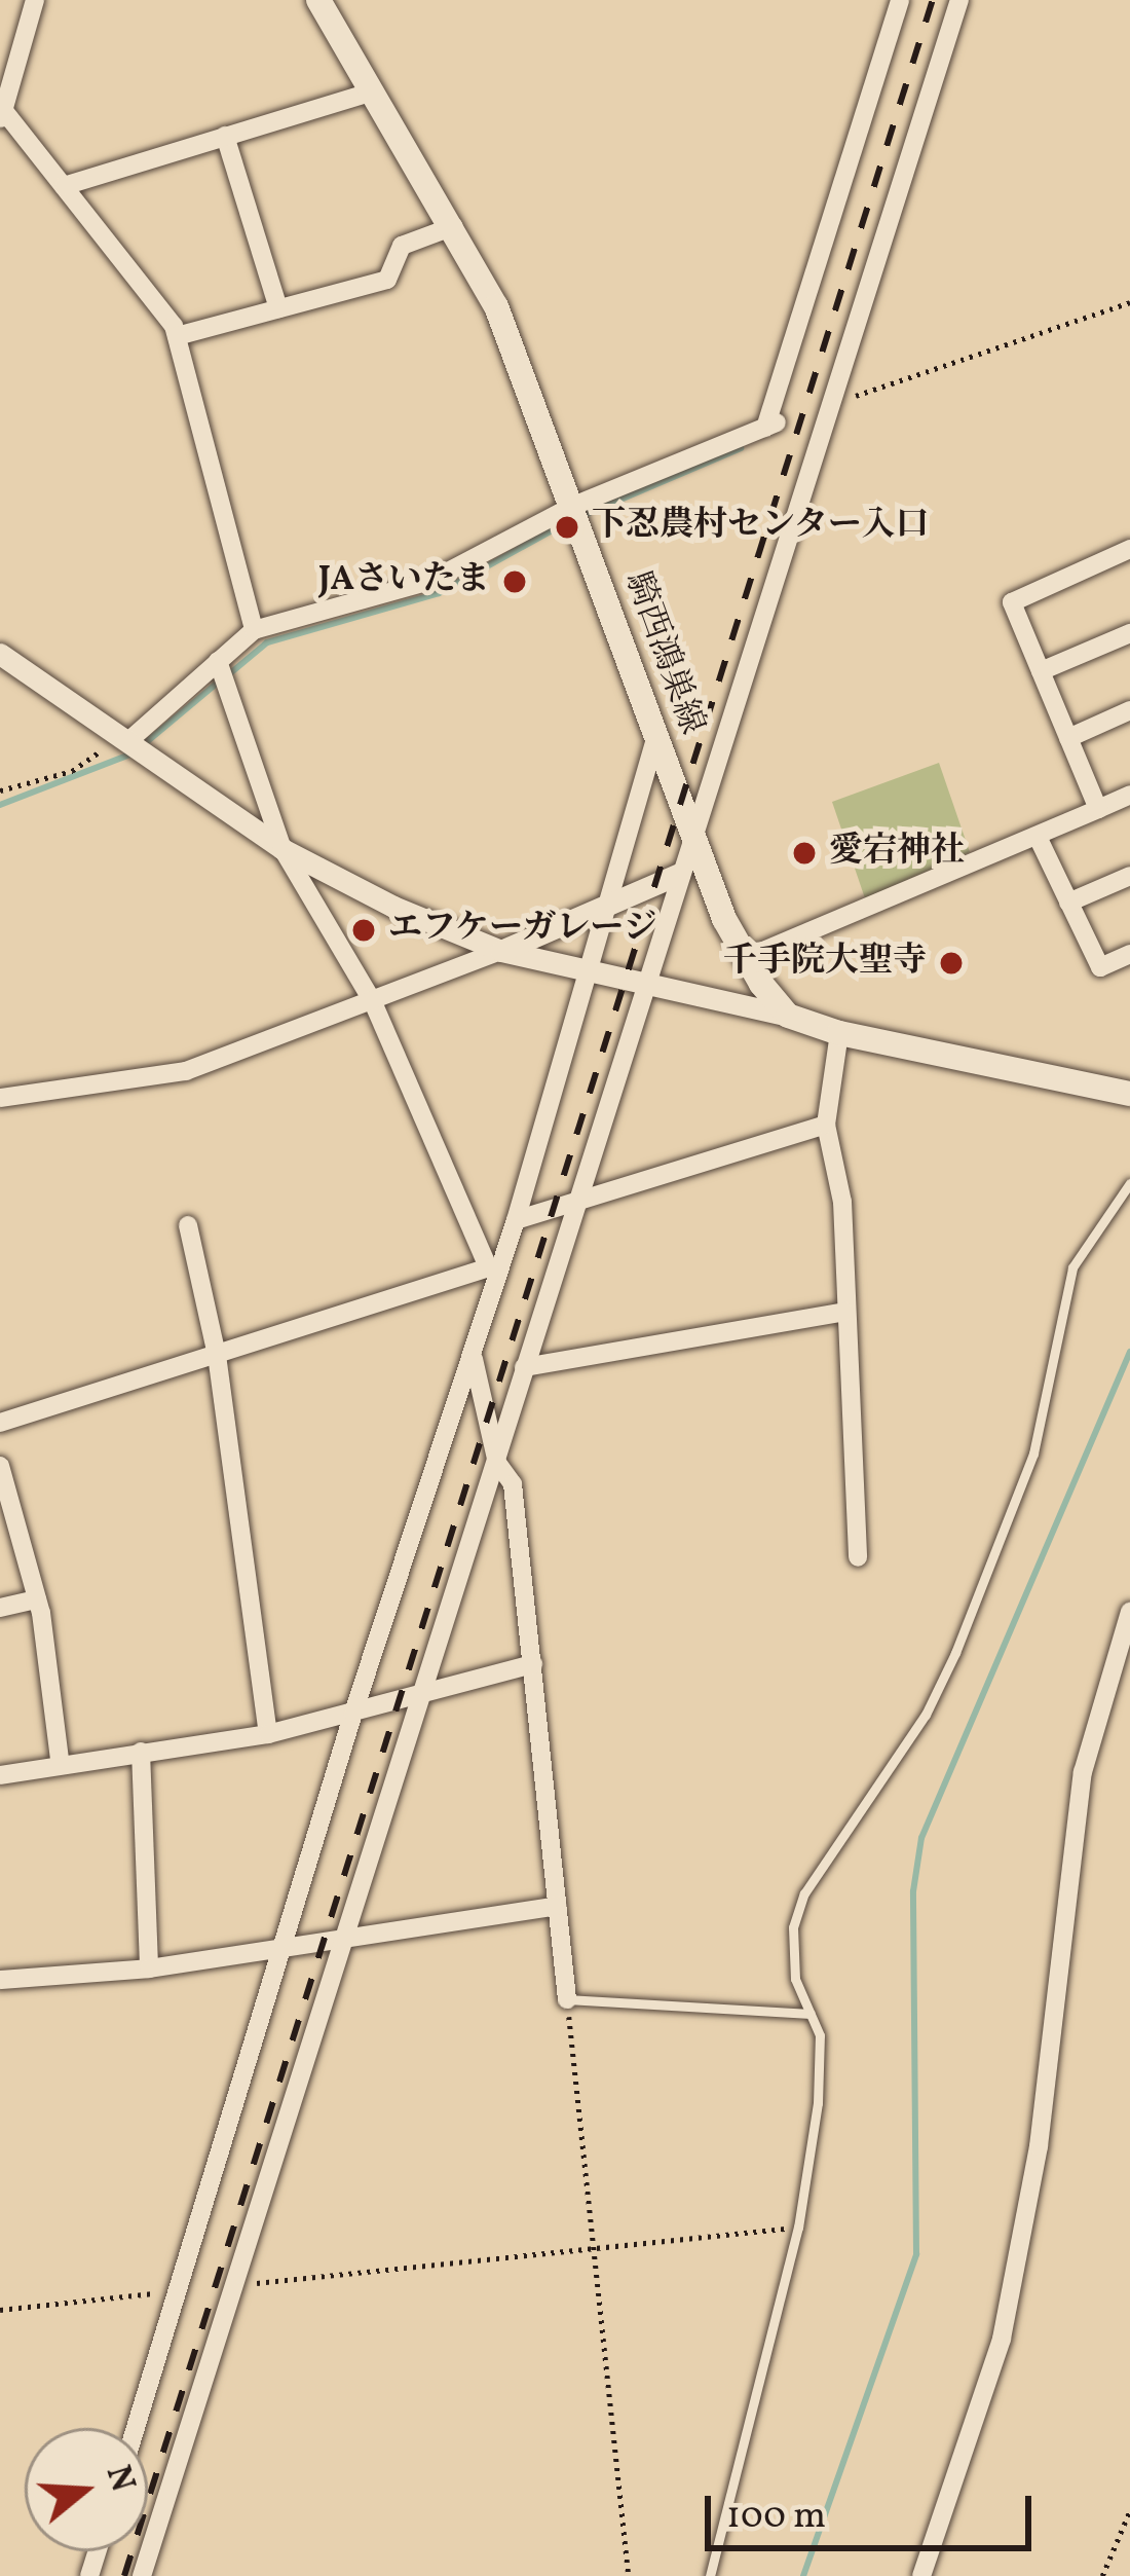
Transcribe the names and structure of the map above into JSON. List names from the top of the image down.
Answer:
{
  "streets": {
    "main road": ["騎西鴻巣線"]
  },
  "places": [
    "下忍農村センター入口",
    "JAさいたま",
    "愛宕神社",
    "エフケーガレージ",
    "千手院大聖寺"
  ],
  "scale_bar": "100 m",
  "north": "right"
}
